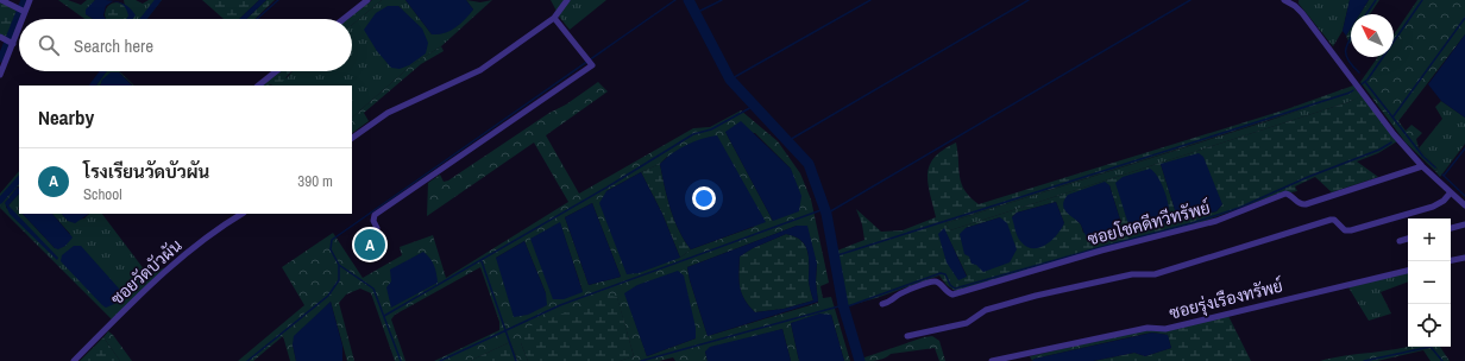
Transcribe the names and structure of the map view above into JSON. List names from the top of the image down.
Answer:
{
  "streets": {
    "street": ["ซอยโชคดีทวีทรัพย์", "ซอยวัดบัวผัน", "ซอยรุ่งเรืองทรัพย์"]
  },
  "north": "top left",
  "page": {
    "search": "Search here",
    "heading": "Nearby",
    "list": [
      {
        "mark": "A",
        "name": "โรงเรียนวัดบัวผัน",
        "note": "School",
        "value": "390 m"
      }
    ],
    "map_buttons": ["+", "−"],
    "pins": "A"
  }
}
